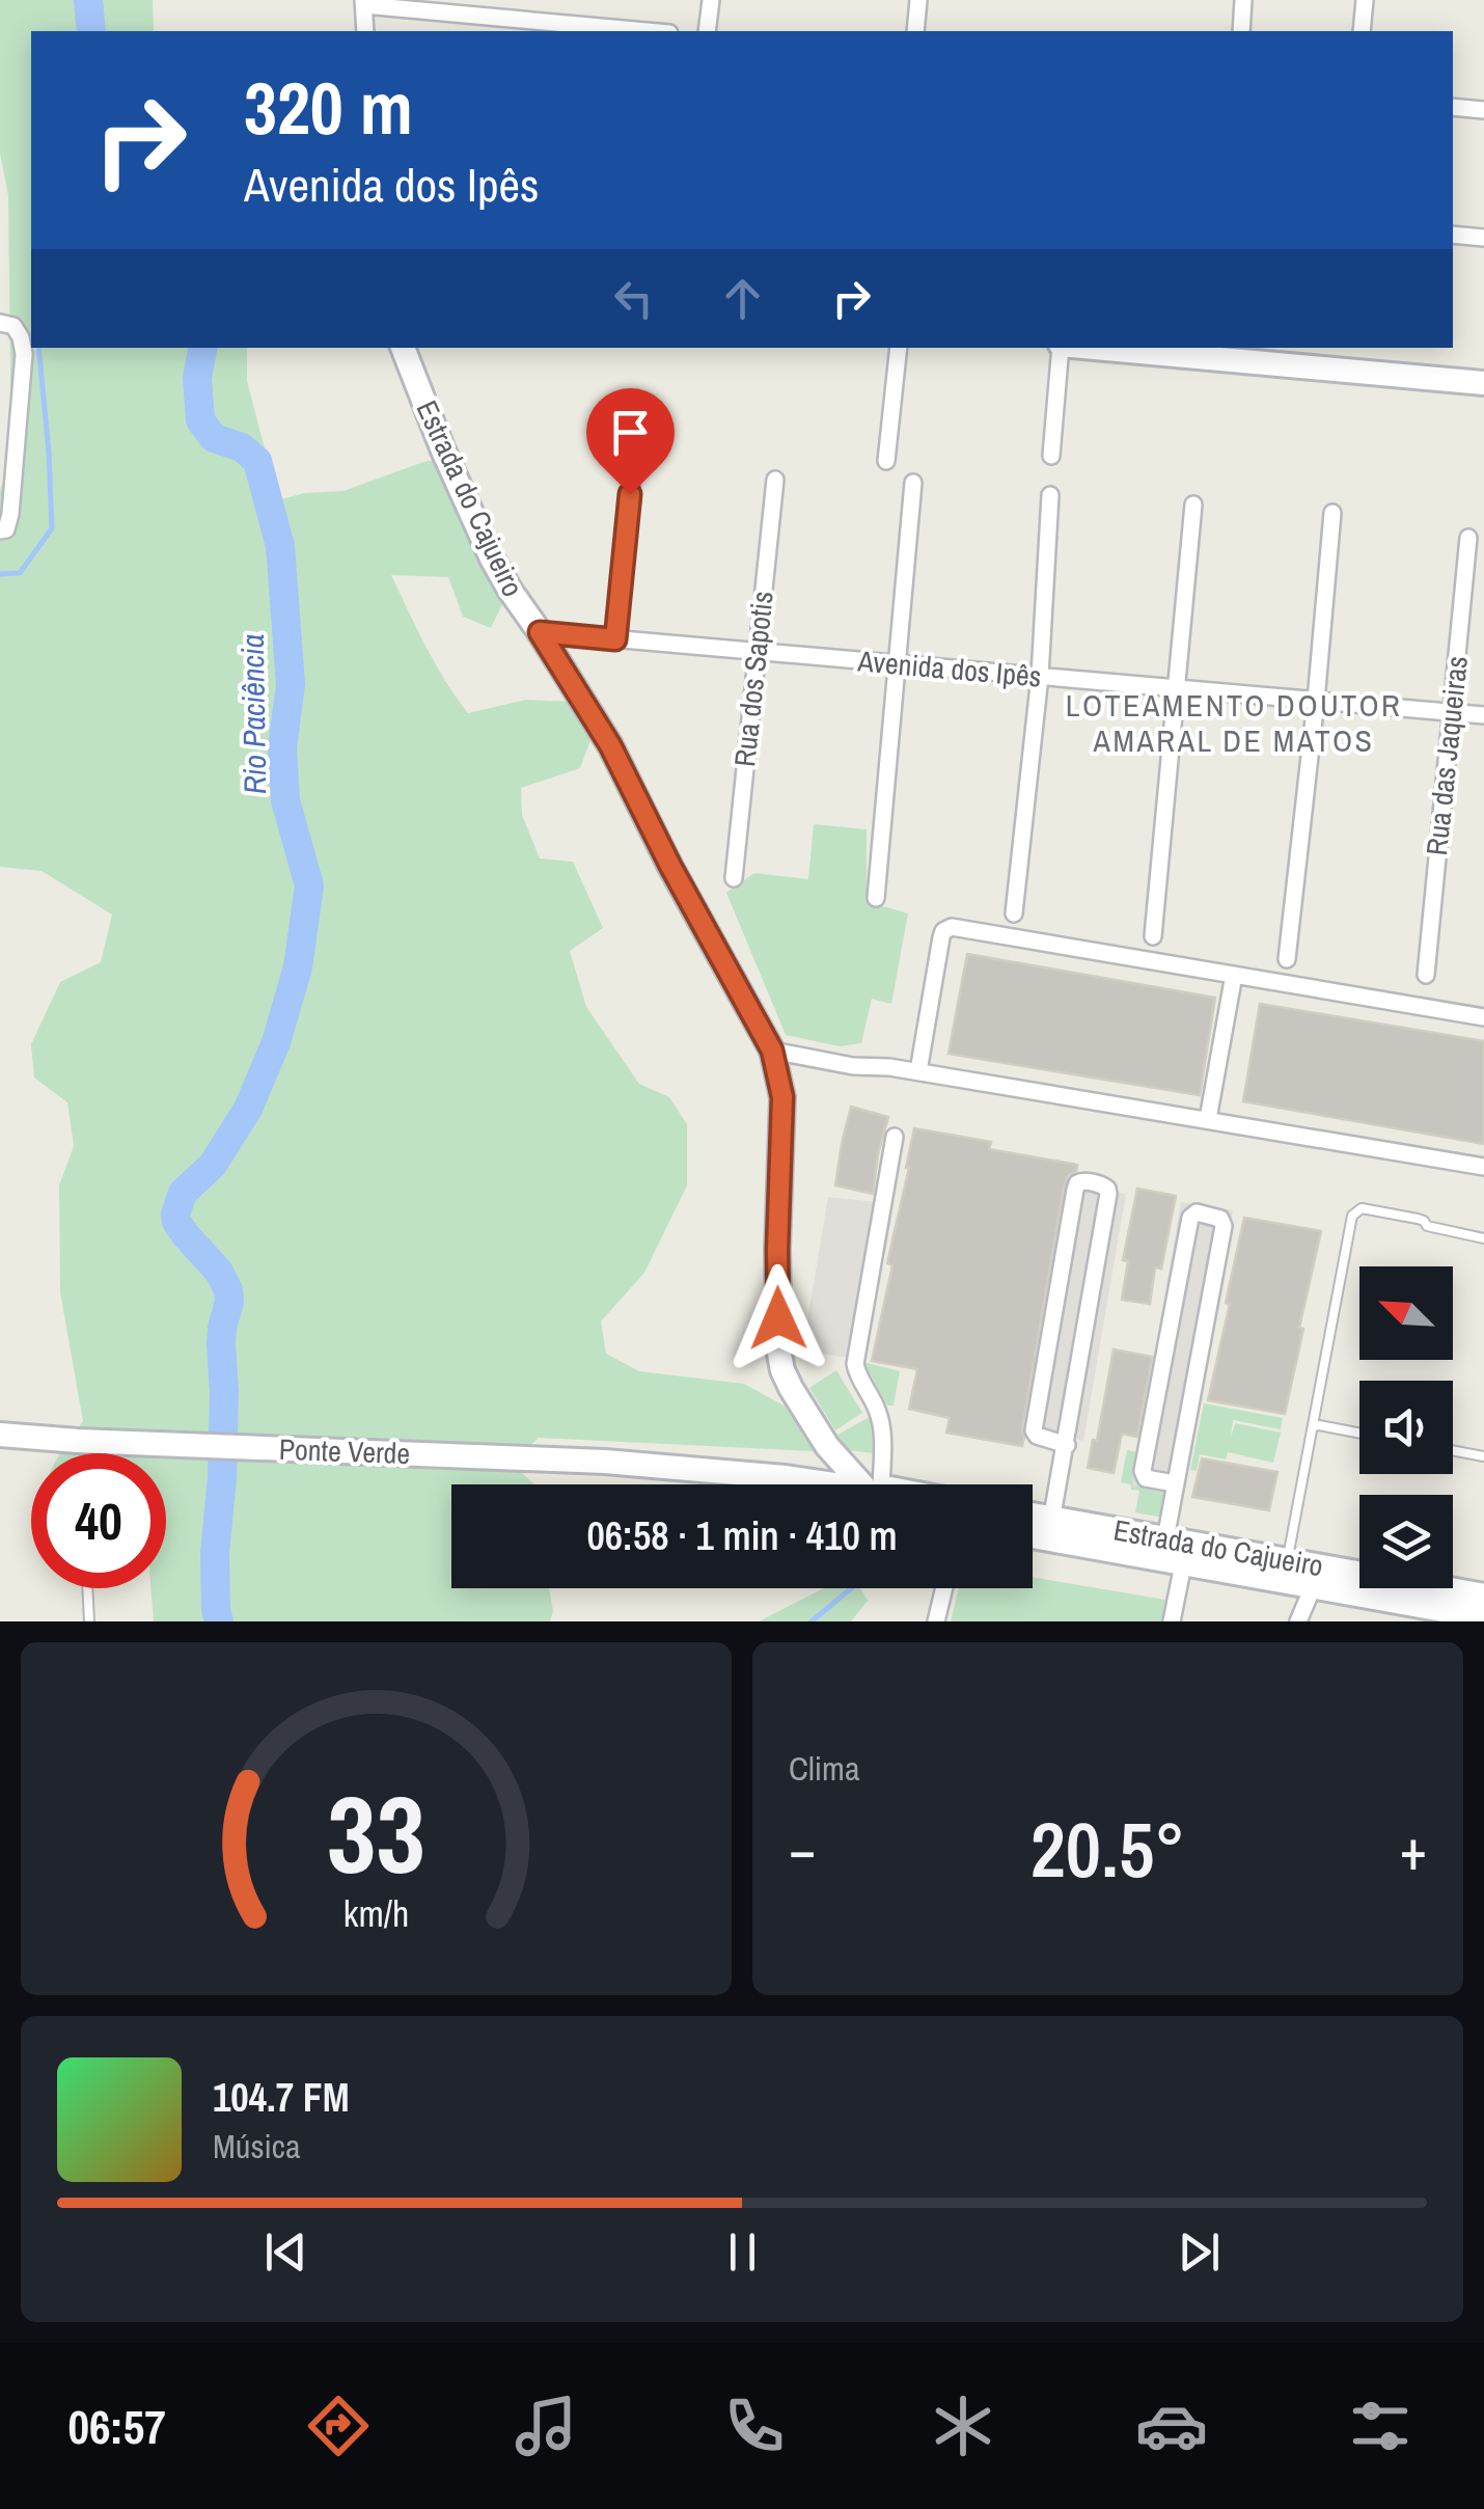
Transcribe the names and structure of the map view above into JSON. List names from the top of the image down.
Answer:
{
  "streets": {
    "street": [
      "Estrada do Cajueiro",
      "Avenida dos Ipês",
      "Rua dos Sapotis",
      "Rua das Jaqueiras",
      "Ponte Verde"
    ]
  },
  "crossings": [
    ["Estrada do Cajueiro", "Avenida dos Ipês"],
    ["Avenida dos Ipês", "Rua dos Sapotis"],
    ["Avenida dos Ipês", "Rua das Jaqueiras"]
  ],
  "districts": ["LOTEAMENTO DOUTOR AMARAL DE MATOS"],
  "water": ["Rio Paciência"],
  "north": "top left",
  "page": {
    "turn": ["320 m", "Avenida dos Ipês"],
    "limit": "40",
    "trip": "06:58 · 1 min · 410 m",
    "tile": "Clima",
    "heat": ["−", "20.5°", "+"],
    "song": ["104.7 FM", "Música"],
    "tabs": "06:57",
    "gauge": ["33", "km/h"]
  }
}
